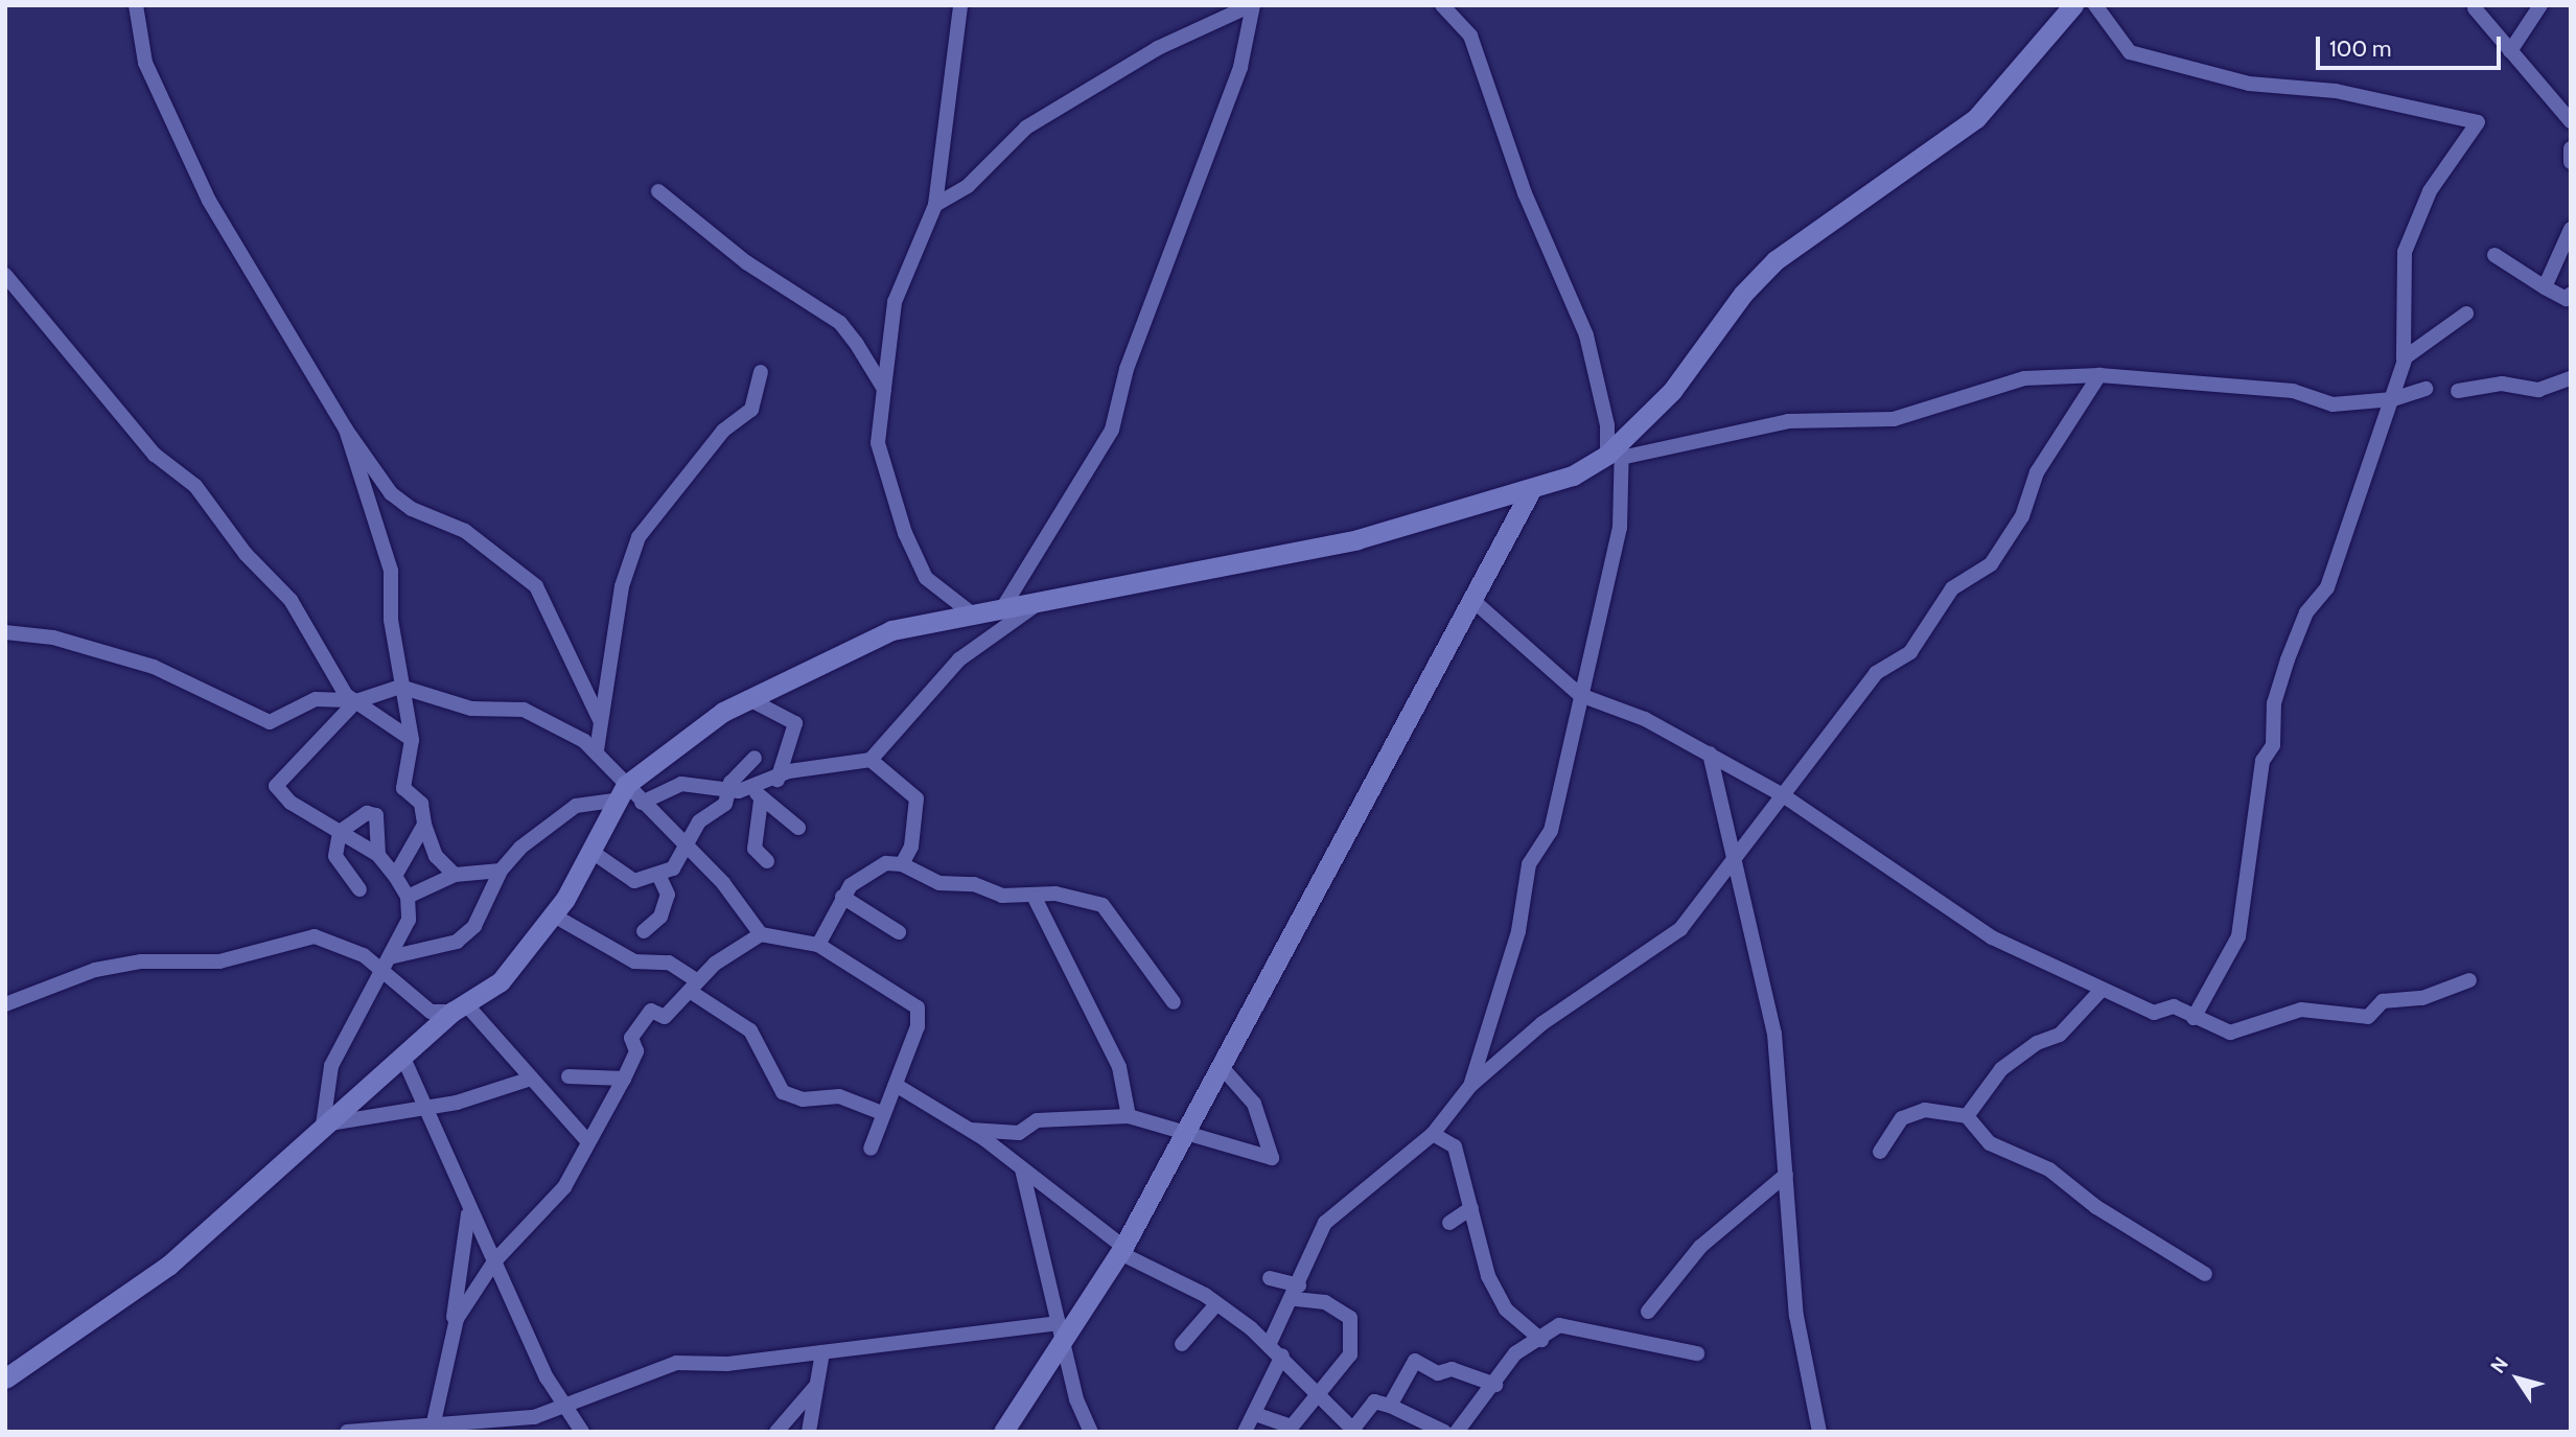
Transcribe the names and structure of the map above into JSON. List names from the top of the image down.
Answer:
{
  "scale_bar": "100 m",
  "north": "top left"
}
